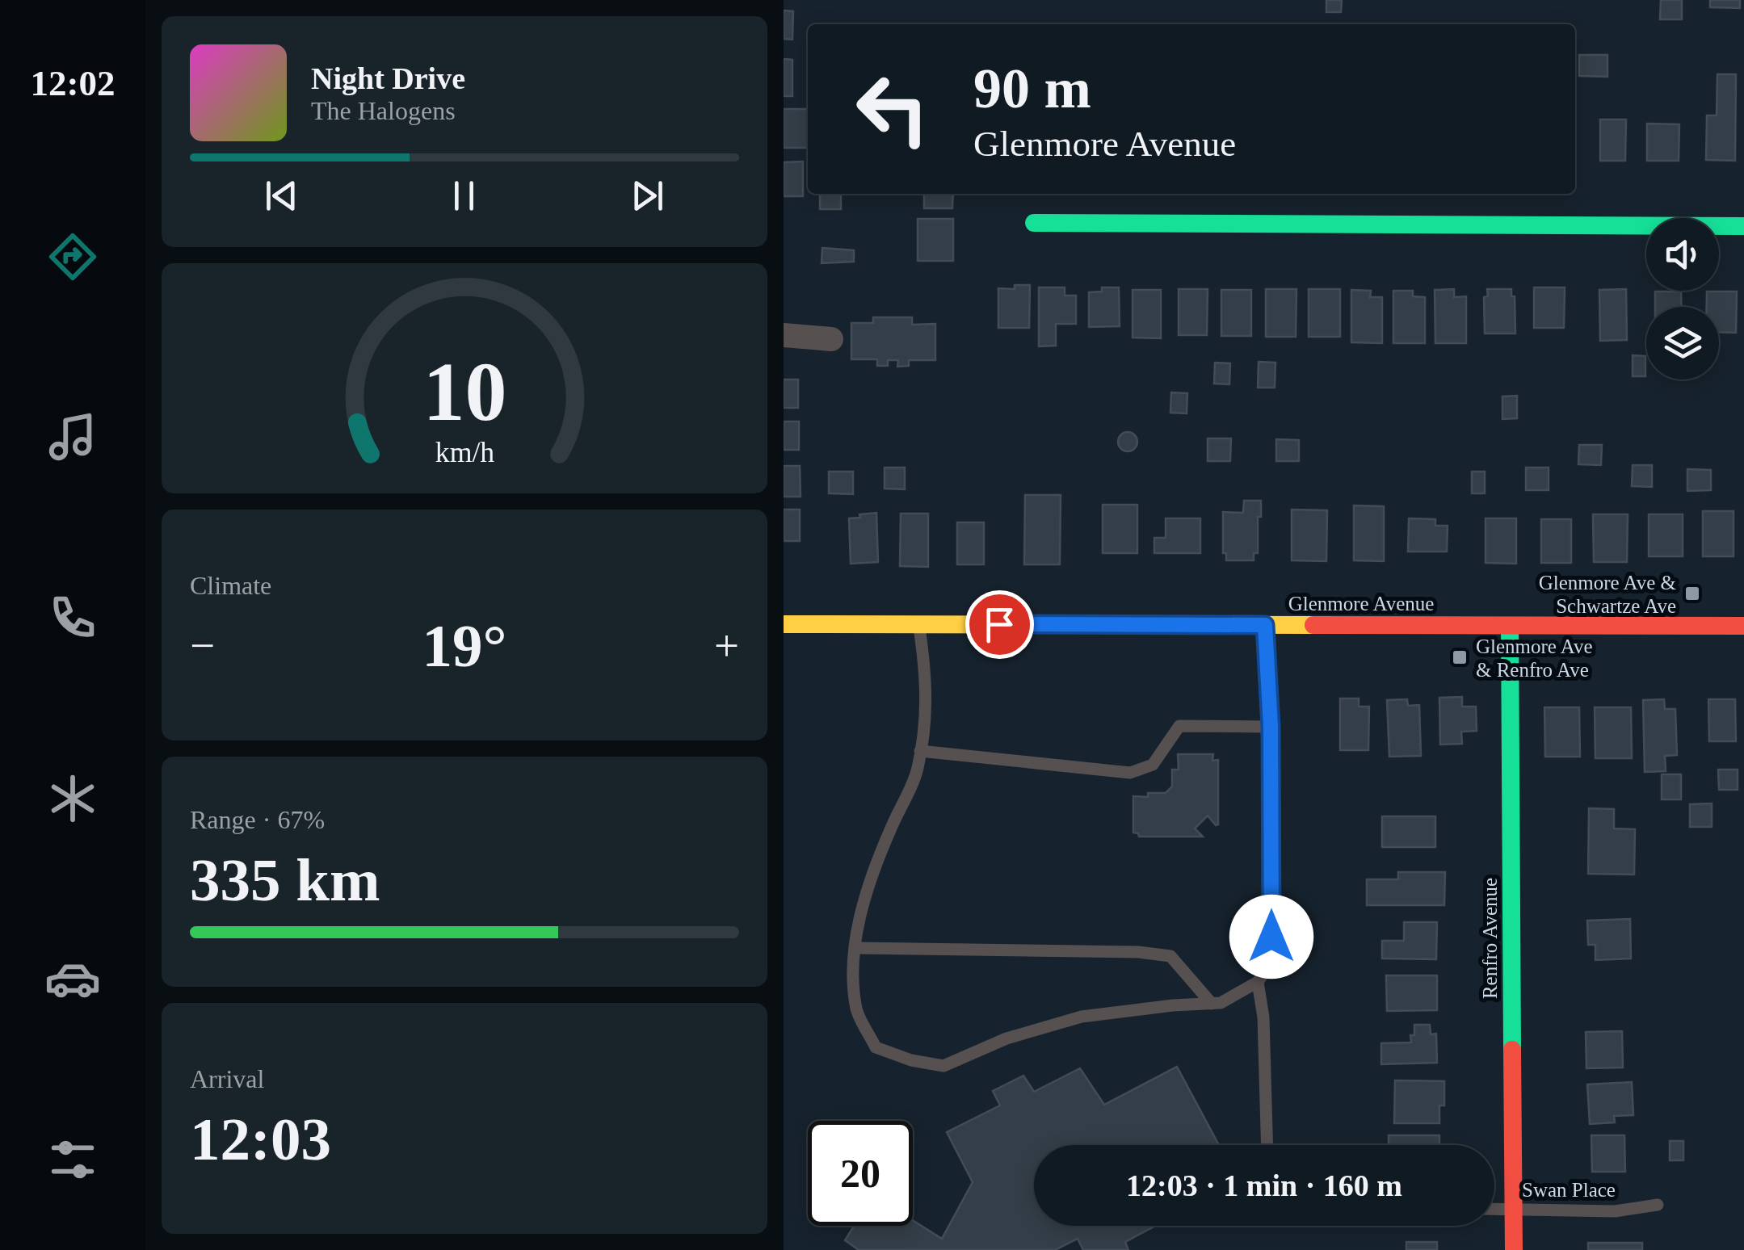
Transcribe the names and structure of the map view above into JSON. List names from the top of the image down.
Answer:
{
  "streets": {
    "street": ["Glenmore Avenue", "Renfro Avenue"],
    "lane": ["Swan Place"]
  },
  "crossings": [
    ["Glenmore Avenue", "Renfro Avenue"],
    ["Renfro Avenue", "Swan Place"]
  ],
  "places": {
    "transit": ["Glenmore Ave & Schwartze Ave", "Glenmore Ave & Renfro Ave"]
  },
  "page": {
    "tabs": "12:02",
    "turn": ["90 m", "Glenmore Avenue"],
    "song": ["Night Drive", "The Halogens"],
    "tile": [
      "Climate",
      ["Range · 67%", "335 km"],
      ["Arrival", "12:03"]
    ],
    "heat": ["−", "19°", "+"],
    "limit": "20",
    "trip": "12:03 · 1 min · 160 m",
    "gauge": ["10", "km/h"]
  }
}
